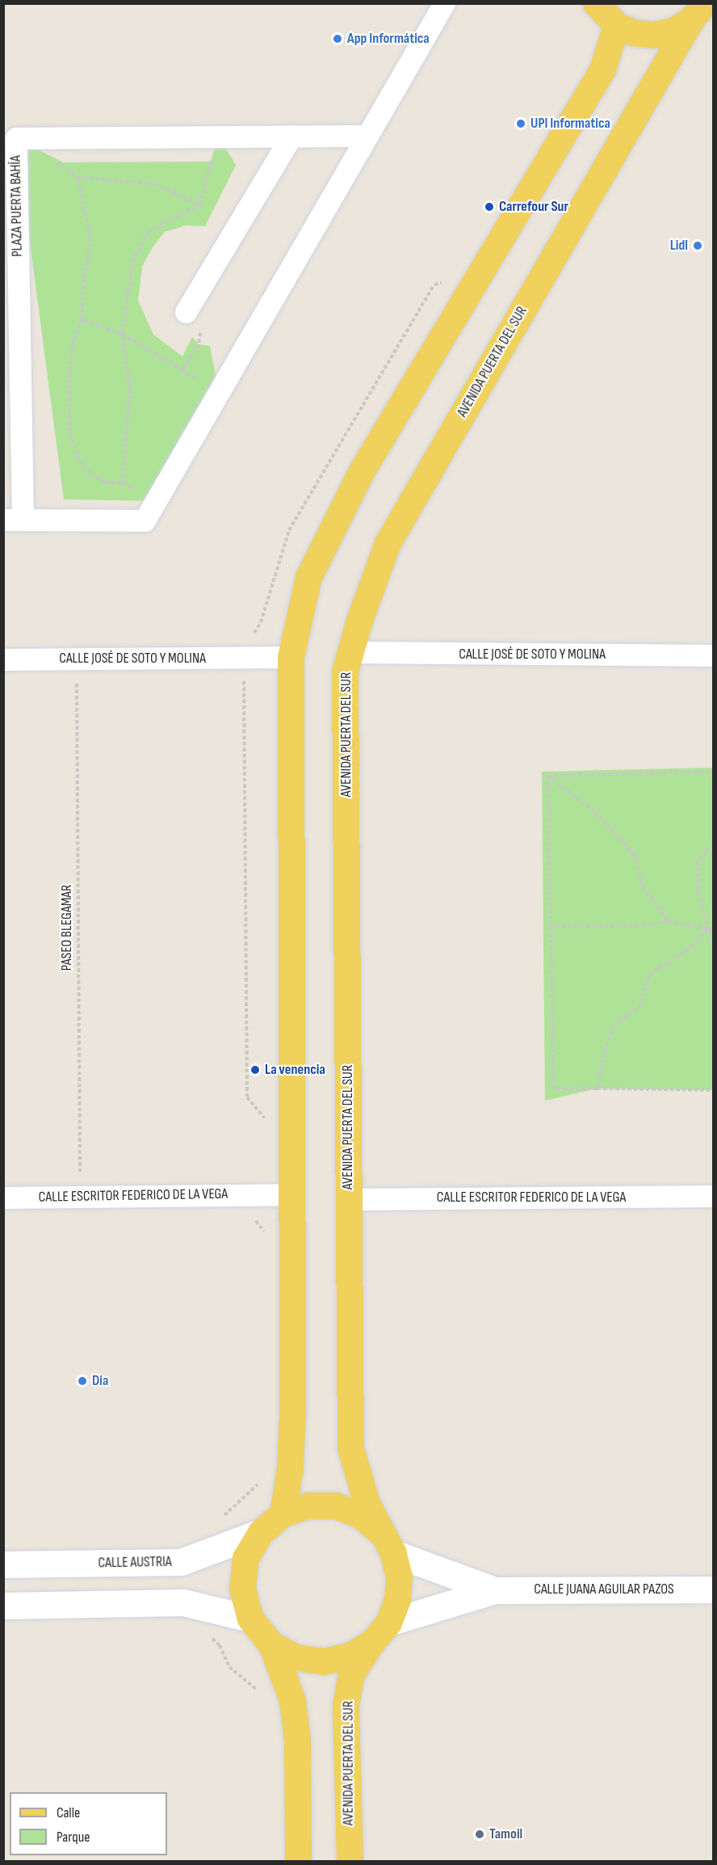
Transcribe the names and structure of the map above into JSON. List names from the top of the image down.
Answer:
{
  "streets": {
    "main road": ["AVENIDA PUERTA DEL SUR"],
    "street": [
      "PLAZA PUERTA BAHÍA",
      "CALLE JOSÉ DE SOTO Y MOLINA",
      "CALLE ESCRITOR FEDERICO DE LA VEGA",
      "CALLE AUSTRIA",
      "CALLE JUANA AGUILAR PAZOS"
    ],
    "path": ["PASEO BLEGAMAR"]
  },
  "crossings": [
    ["AVENIDA PUERTA DEL SUR", "CALLE JOSÉ DE SOTO Y MOLINA"],
    ["AVENIDA PUERTA DEL SUR", "CALLE ESCRITOR FEDERICO DE LA VEGA"],
    ["AVENIDA PUERTA DEL SUR", "CALLE AUSTRIA"],
    ["AVENIDA PUERTA DEL SUR", "CALLE JUANA AGUILAR PAZOS"],
    ["CALLE JOSÉ DE SOTO Y MOLINA", "PASEO BLEGAMAR"],
    ["PASEO BLEGAMAR", "CALLE ESCRITOR FEDERICO DE LA VEGA"],
    ["CALLE AUSTRIA", "CALLE JUANA AGUILAR PAZOS"]
  ],
  "places": [
    "App Informática",
    "UPI Informatica",
    "Carrefour Sur",
    "Lidl",
    "La venencia",
    "Dia",
    "Tamoil"
  ],
  "legend": ["Calle", "Parque"]
}
